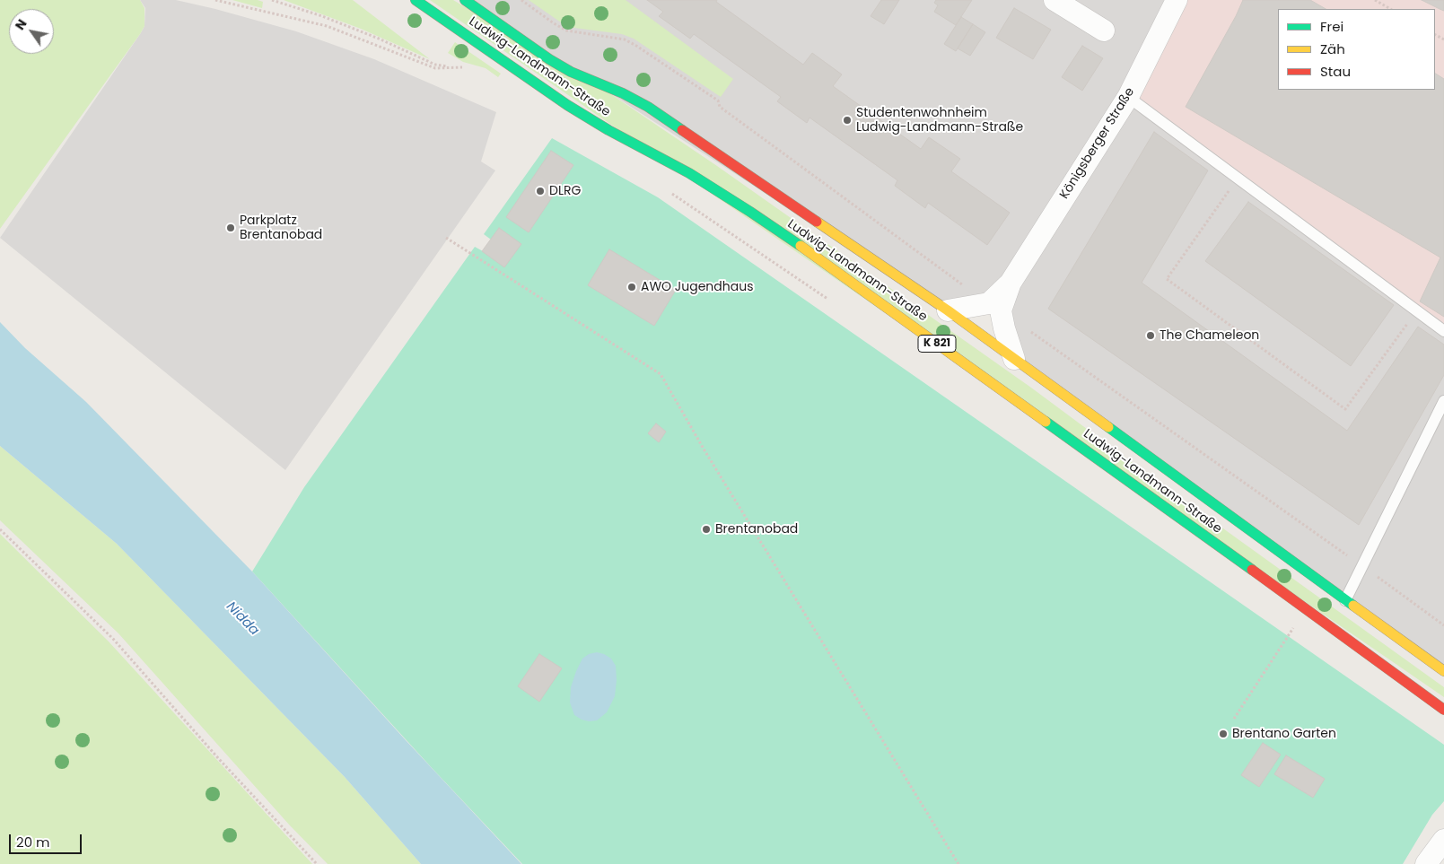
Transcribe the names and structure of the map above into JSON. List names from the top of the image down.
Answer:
{
  "streets": {
    "main road": ["Ludwig-Landmann-Straße", "K 821"],
    "street": ["Königsberger Straße"]
  },
  "crossings": [
    ["Ludwig-Landmann-Straße", "Königsberger Straße"]
  ],
  "water": ["Nidda"],
  "places": [
    "Studentenwohnheim Ludwig-Landmann-Straße",
    "DLRG",
    "Parkplatz Brentanobad",
    "AWO Jugendhaus",
    "The Chameleon",
    "Brentanobad",
    "Brentano Garten"
  ],
  "legend": ["Frei", "Zäh", "Stau"],
  "scale_bar": "20 m",
  "north": "top left"
}
